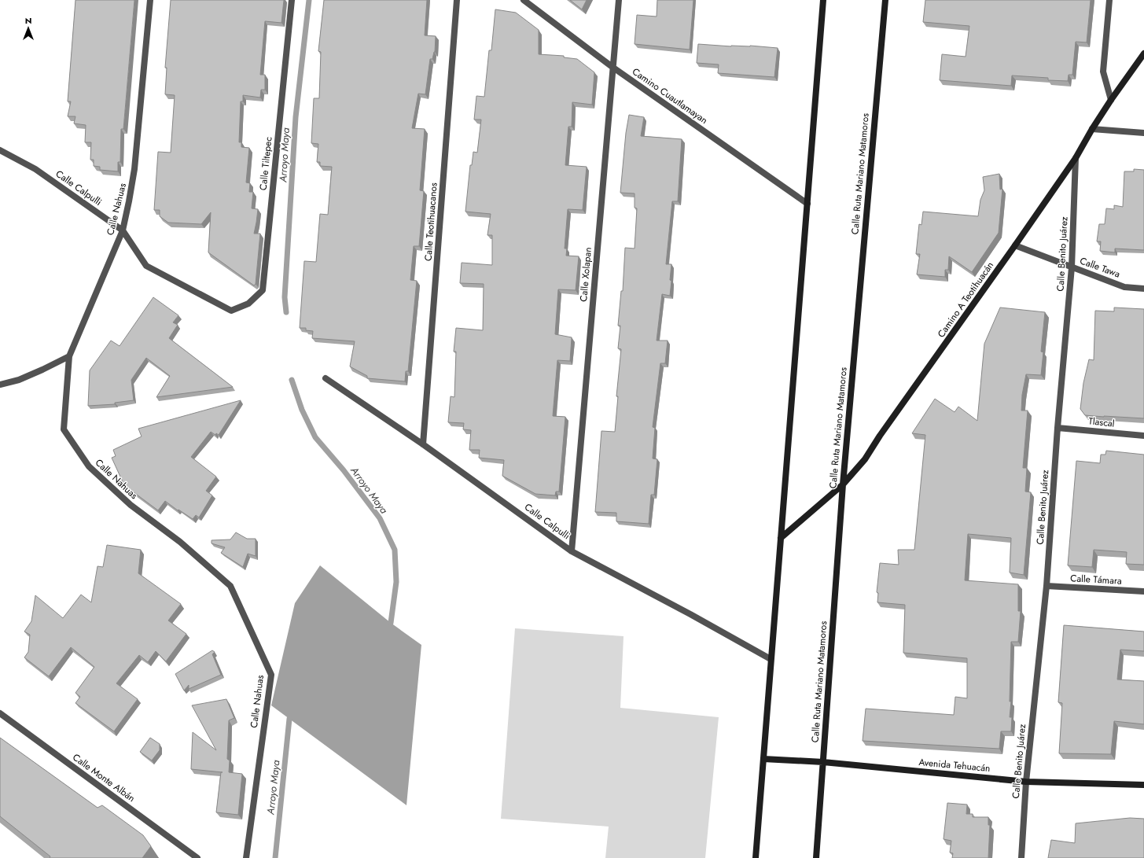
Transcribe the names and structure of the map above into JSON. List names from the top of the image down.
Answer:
{
  "streets": {
    "main road": ["Calle Ruta Mariano Matamoros", "Camino A Teotihuacán", "Avenida Tehuacán"],
    "street": [
      "Camino Cuautlamayan",
      "Calle Tiltepec",
      "Calle Calpulli",
      "Calle Nahuas",
      "Calle Teotihuacanos",
      "Calle Benito Juárez",
      "Calle Tawa",
      "Calle Xolapan",
      "Tlascal",
      "Calle Támara",
      "Calle Monte Albán"
    ]
  },
  "crossings": [
    ["Camino Cuautlamayan", "Calle Xolapan"],
    ["Calle Tiltepec", "Calle Calpulli"],
    ["Calle Ruta Mariano Matamoros", "Camino A Teotihuacán"],
    ["Calle Ruta Mariano Matamoros", "Avenida Tehuacán"],
    ["Calle Calpulli", "Calle Nahuas"],
    ["Calle Calpulli", "Calle Teotihuacanos"],
    ["Calle Calpulli", "Calle Xolapan"],
    ["Calle Benito Juárez", "Calle Tawa"],
    ["Calle Benito Juárez", "Camino A Teotihuacán"],
    ["Calle Benito Juárez", "Tlascal"],
    ["Calle Benito Juárez", "Calle Támara"],
    ["Calle Benito Juárez", "Avenida Tehuacán"],
    ["Calle Tawa", "Camino A Teotihuacán"]
  ],
  "water": ["Arroyo Maya"],
  "north": "top"
}
